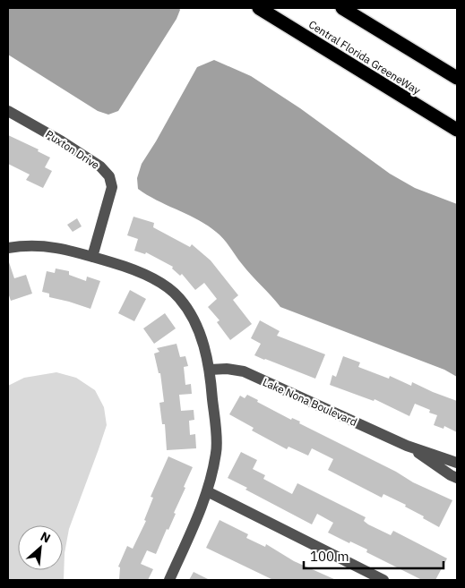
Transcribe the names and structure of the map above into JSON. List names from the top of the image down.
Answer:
{
  "streets": {
    "highway": ["Central Florida GreeneWay"],
    "street": ["Puxton Drive", "Lake Nona Boulevard"]
  },
  "scale_bar": "100 m",
  "north": "top right"
}
